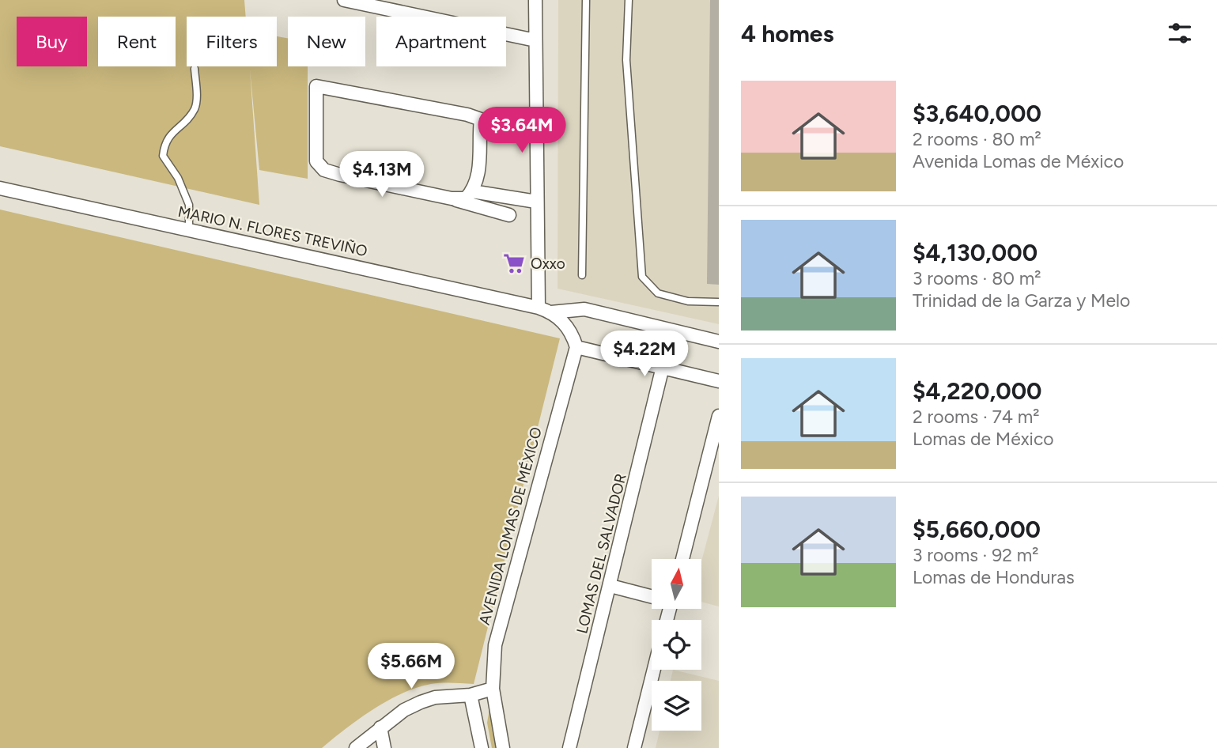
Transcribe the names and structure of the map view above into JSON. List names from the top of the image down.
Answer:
{
  "streets": {
    "street": ["MARIO N. FLORES TREVIÑO", "AVENIDA LOMAS DE MÉXICO", "LOMAS DEL SALVADOR"]
  },
  "places": {
    "supermarket": ["Oxxo"]
  },
  "north": "top",
  "page": {
    "heading": "4 homes",
    "chip": [
      "Buy",
      "Rent",
      "Filters",
      "New",
      "Apartment"
    ],
    "list": [
      {
        "name": "$3,640,000",
        "note": "2 rooms · 80 m² · Avenida Lomas de México"
      },
      {
        "name": "$4,130,000",
        "note": "3 rooms · 80 m² · Trinidad de la Garza y Melo"
      },
      {
        "name": "$4,220,000",
        "note": "2 rooms · 74 m² · Lomas de México"
      },
      {
        "name": "$5,660,000",
        "note": "3 rooms · 92 m² · Lomas de Honduras"
      }
    ],
    "price": [
      "$3.64M",
      "$4.13M",
      "$4.22M",
      "$5.66M"
    ]
  }
}
